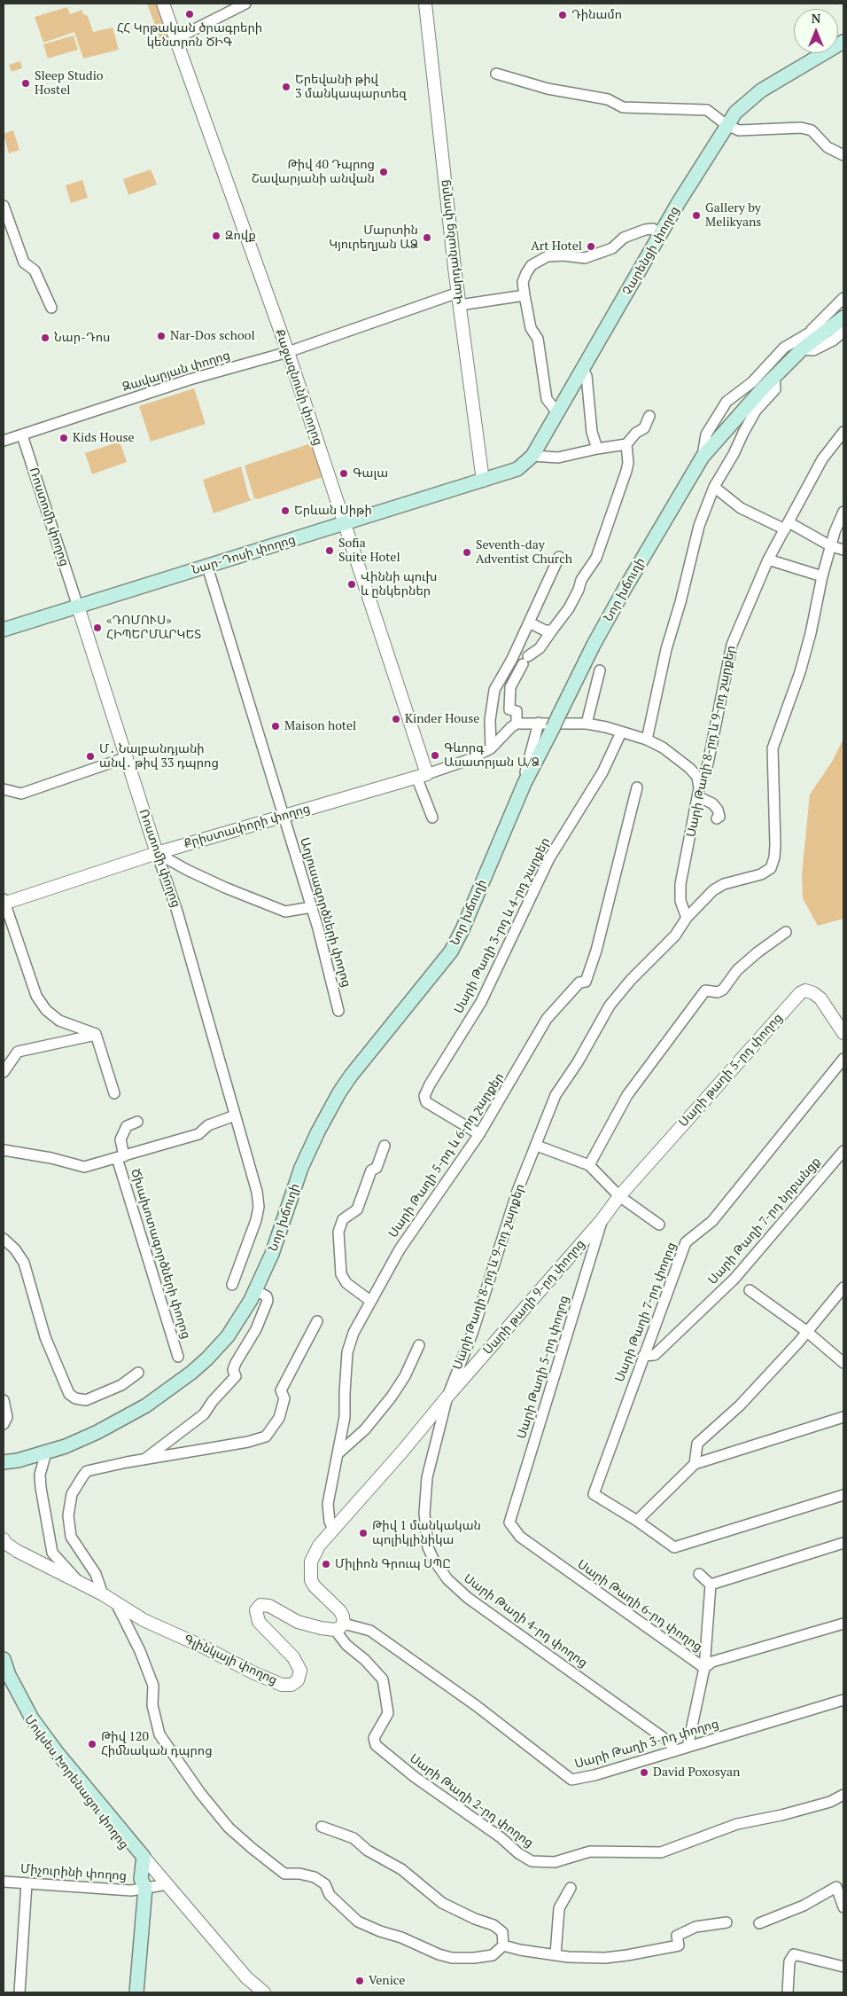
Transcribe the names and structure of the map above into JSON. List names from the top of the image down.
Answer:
{
  "streets": {
    "main road": [
      "Չարենցի փողոց",
      "Նար-Դոսի փողոց",
      "Նոր խճուղի",
      "Մովսես Խորենացու փողոց"
    ],
    "street": [
      "Վարդանանց փողոց",
      "Զավարյան փողոց",
      "Քաջազնունի փողոց",
      "Ռոստոմի փողոց",
      "Սարի Թաղի 8-րդ և 9-րդ շարքեր",
      "Քրիստափորի փողոց",
      "Աղյուսագործների փողոց",
      "Սարի Թաղի 3-րդ և 4-րդ շարքեր",
      "Սարի թաղի 5-րդ փողոց",
      "Սարի Թաղի 5-րդ և 6-րդ շարքեր",
      "Սարի Թաղի 7-րդ նրբանցք",
      "Ծխախոտագործների փողոց",
      "Սարի թաղի 9-րդ փողոց",
      "Սարի Թաղի 7-րդ փողոց",
      "Սարի Թաղի 5-րդ փողոց",
      "Սարի Թաղի 6-րդ փողոց",
      "Սարի Թաղի 4-րդ փողոց",
      "Գլինկայի փողոց",
      "Սարի Թաղի 3-րդ փողոց",
      "Սարի Թաղի 2-րդ փողոց",
      "Միչուրինի փողոց"
    ]
  },
  "crossings": [
    ["Վարդանանց փողոց", "Չարենցի փողոց"],
    ["Վարդանանց փողոց", "Զավարյան փողոց"],
    ["Վարդանանց փողոց", "Նար-Դոսի փողոց"],
    ["Չարենցի փողոց", "Նար-Դոսի փողոց"],
    ["Զավարյան փողոց", "Քաջազնունի փողոց"],
    ["Զավարյան փողոց", "Ռոստոմի փողոց"],
    ["Քաջազնունի փողոց", "Նար-Դոսի փողոց"],
    ["Քաջազնունի փողոց", "Քրիստափորի փողոց"],
    ["Ռոստոմի փողոց", "Նար-Դոսի փողոց"],
    ["Ռոստոմի փողոց", "Քրիստափորի փողոց"],
    ["Ռոստոմի փողոց", "Ծխախոտագործների փողոց"],
    ["Նար-Դոսի փողոց", "Աղյուսագործների փողոց"],
    ["Սարի Թաղի 8-րդ և 9-րդ շարքեր", "Սարի Թաղի 5-րդ և 6-րդ շարքեր"],
    ["Սարի Թաղի 8-րդ և 9-րդ շարքեր", "Սարի թաղի 9-րդ փողոց"],
    ["Սարի Թաղի 8-րդ և 9-րդ շարքեր", "Սարի Թաղի 4-րդ փողոց"],
    ["Սարի Թաղի 8-րդ և 9-րդ շարքեր", "Գլինկայի փողոց"],
    ["Սարի Թաղի 8-րդ և 9-րդ շարքեր", "Սարի Թաղի 3-րդ փողոց"],
    ["Սարի Թաղի 8-րդ և 9-րդ շարքեր", "Սարի Թաղի 2-րդ փողոց"],
    ["Քրիստափորի փողոց", "Աղյուսագործների փողոց"],
    ["Սարի Թաղի 3-րդ և 4-րդ շարքեր", "Սարի Թաղի 5-րդ և 6-րդ շարքեր"],
    ["Սարի թաղի 5-րդ փողոց", "Սարի թաղի 9-րդ փողոց"],
    ["Սարի Թաղի 7-րդ նրբանցք", "Սարի Թաղի 7-րդ փողոց"],
    ["Սարի թաղի 9-րդ փողոց", "Սարի Թաղի 5-րդ փողոց"],
    ["Սարի թաղի 9-րդ փողոց", "Սարի Թաղի 4-րդ փողոց"],
    ["Սարի Թաղի 5-րդ փողոց", "Սարի Թաղի 6-րդ փողոց"],
    ["Սարի Թաղի 4-րդ փողոց", "Սարի Թաղի 3-րդ փողոց"],
    ["Գլինկայի փողոց", "Սարի Թաղի 3-րդ փողոց"],
    ["Գլինկայի փողոց", "Սարի Թաղի 2-րդ փողոց"],
    ["Սարի Թաղի 3-րդ փողոց", "Սարի Թաղի 2-րդ փողոց"],
    ["Մովսես Խորենացու փողոց", "Միչուրինի փողոց"]
  ],
  "places": [
    "ՀՀ Կրթական ծրագրերի կենտրոն ԾԻԳ",
    "Դինամո",
    "Sleep Studio Hostel",
    "Երեվանի թիվ 3 մանկապարտեզ",
    "Թիվ 40 Դպրոց Շավարյանի անվան",
    "Gallery by Melikyans",
    "Զովք",
    "Մարտին Կյուրեղյան ԱՁ",
    "Art Hotel",
    "Nar-Dos school",
    "Նար-Դոս",
    "Kids House",
    "Գալա",
    "Երևան Սիթի",
    "Sofia Suite Hotel",
    "Seventh-day Adventist Church",
    "Վիննի պուխ և ընկերներ",
    "«ԴՈՄՈՒՍ» ՀԻՊԵՐՄԱՐԿԵՏ",
    "Kinder House",
    "Maison hotel",
    "Գևորգ Ասատրյան Ա/Ձ",
    "Մ․ Նալբանդյանի անվ․ թիվ 33 դպրոց",
    "Թիվ 1 մանկական պոլիկլինիկա",
    "Միլիոն Գրուպ ՍՊԸ",
    "Թիվ 120 Հիմնական դպրոց",
    "David Poxosyan",
    "Venice"
  ],
  "north": "top"
}
